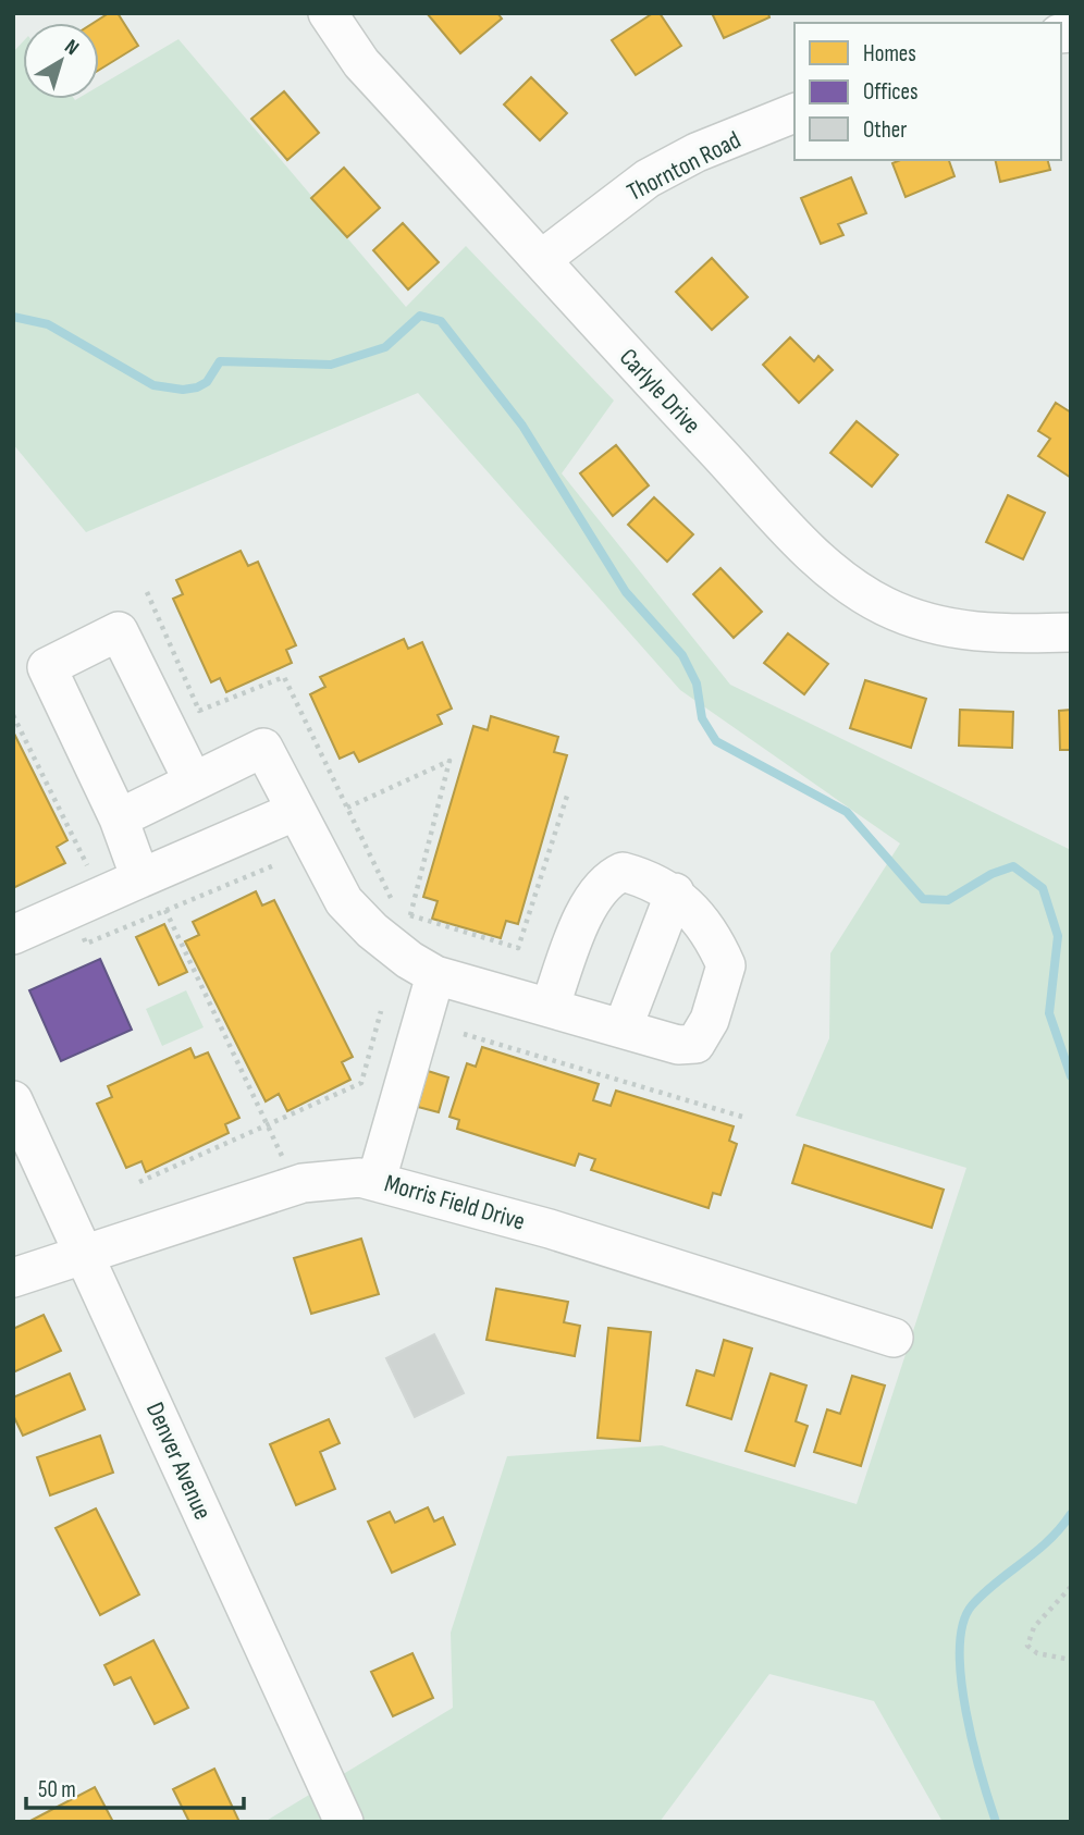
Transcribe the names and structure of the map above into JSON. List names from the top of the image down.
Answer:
{
  "streets": {
    "street": [
      "Thornton Road",
      "Carlyle Drive",
      "Morris Field Drive",
      "Denver Avenue"
    ]
  },
  "crossings": [
    ["Thornton Road", "Carlyle Drive"],
    ["Morris Field Drive", "Denver Avenue"]
  ],
  "legend": ["Homes", "Offices", "Other"],
  "scale_bar": "50 m",
  "north": "top right"
}
